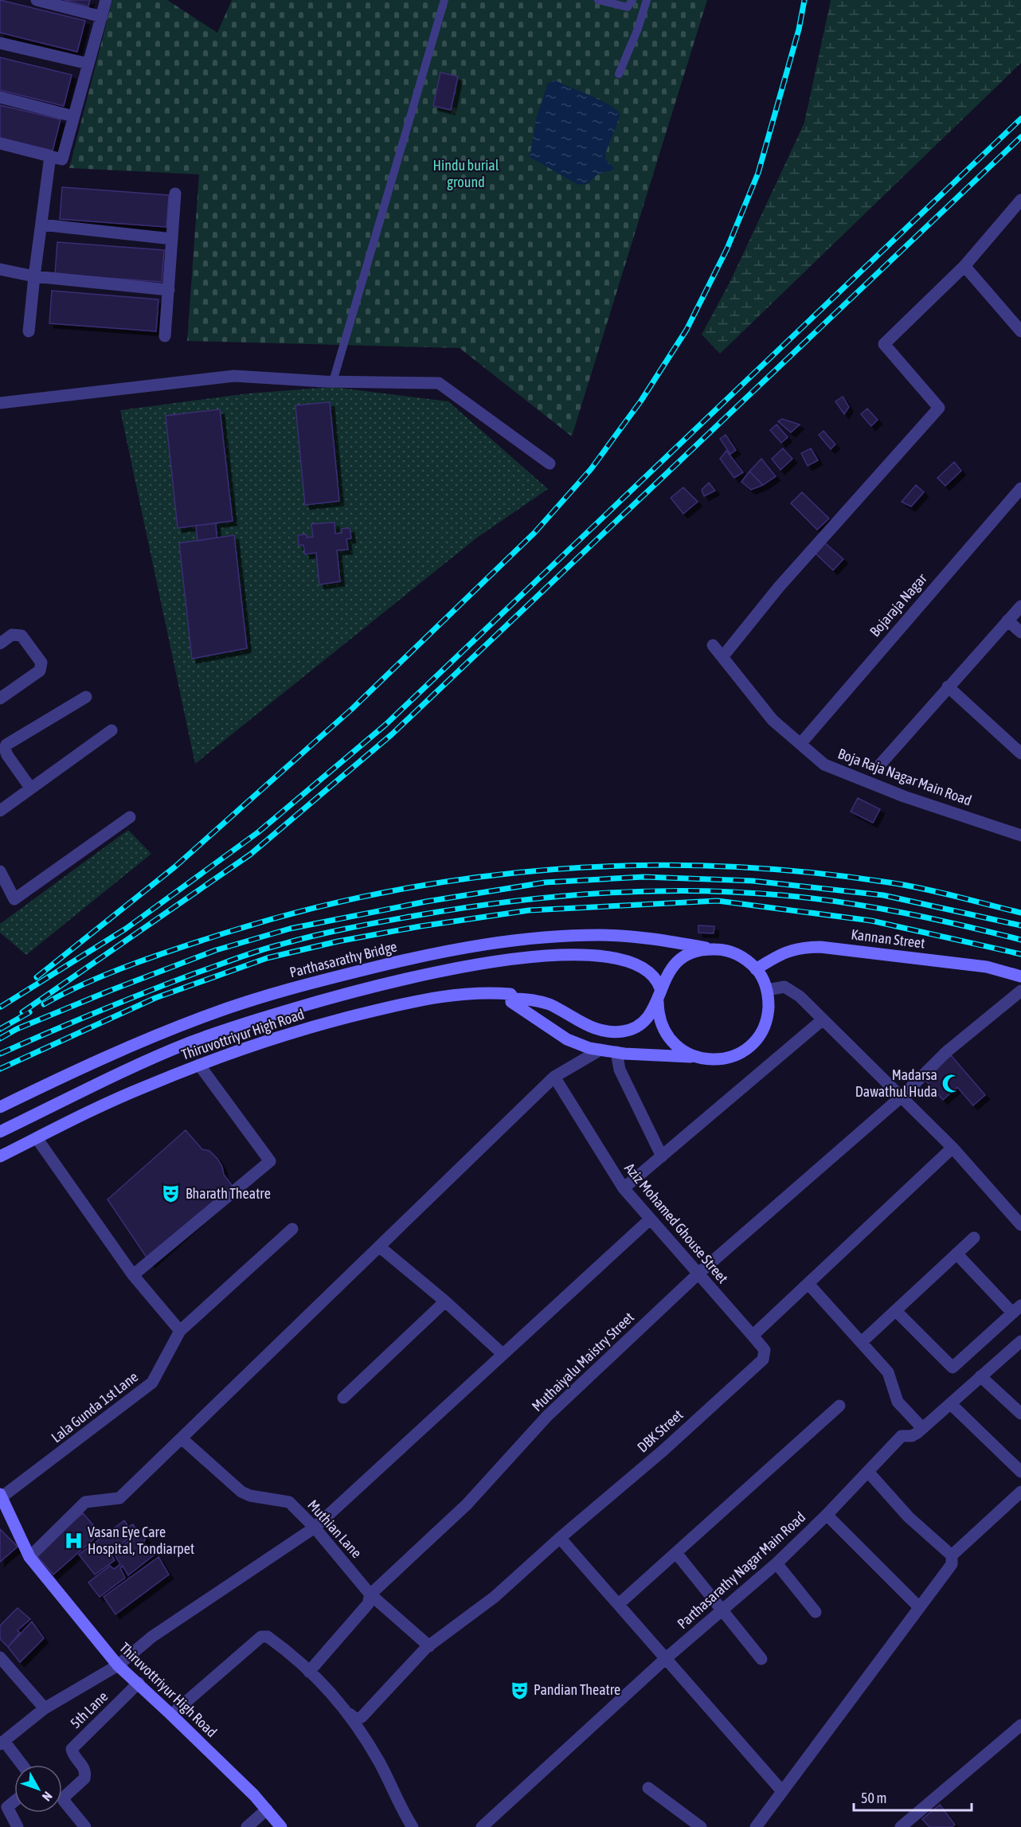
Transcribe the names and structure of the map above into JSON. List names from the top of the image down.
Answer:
{
  "streets": {
    "main road": ["Kannan Street", "Parthasarathy Bridge", "Thiruvottriyur High Road"],
    "street": [
      "Bojaraja Nagar",
      "Boja Raja Nagar Main Road",
      "Aziz Mohamed Ghouse Street",
      "Muthaiyalu Maistry Street",
      "Lala Gunda 1st Lane",
      "DBK Street",
      "Muthian Lane",
      "Parthasarathy Nagar Main Road",
      "5th Lane"
    ]
  },
  "crossings": [
    ["Bojaraja Nagar", "Boja Raja Nagar Main Road"],
    ["Kannan Street", "Parthasarathy Bridge"],
    ["Kannan Street", "Thiruvottriyur High Road"],
    ["Parthasarathy Bridge", "Thiruvottriyur High Road"],
    ["Thiruvottriyur High Road", "Lala Gunda 1st Lane"],
    ["Thiruvottriyur High Road", "5th Lane"],
    ["Aziz Mohamed Ghouse Street", "Muthaiyalu Maistry Street"],
    ["Aziz Mohamed Ghouse Street", "DBK Street"],
    ["Muthaiyalu Maistry Street", "Muthian Lane"],
    ["DBK Street", "Muthian Lane"]
  ],
  "parks": ["Hindu burial ground"],
  "places": {
    "mosque": ["Madarsa Dawathul Huda"],
    "theatre": ["Bharath Theatre", "Pandian Theatre"],
    "hospital": ["Vasan Eye Care Hospital, Tondiarpet"]
  },
  "scale_bar": "50 m",
  "north": "bottom right"
}
